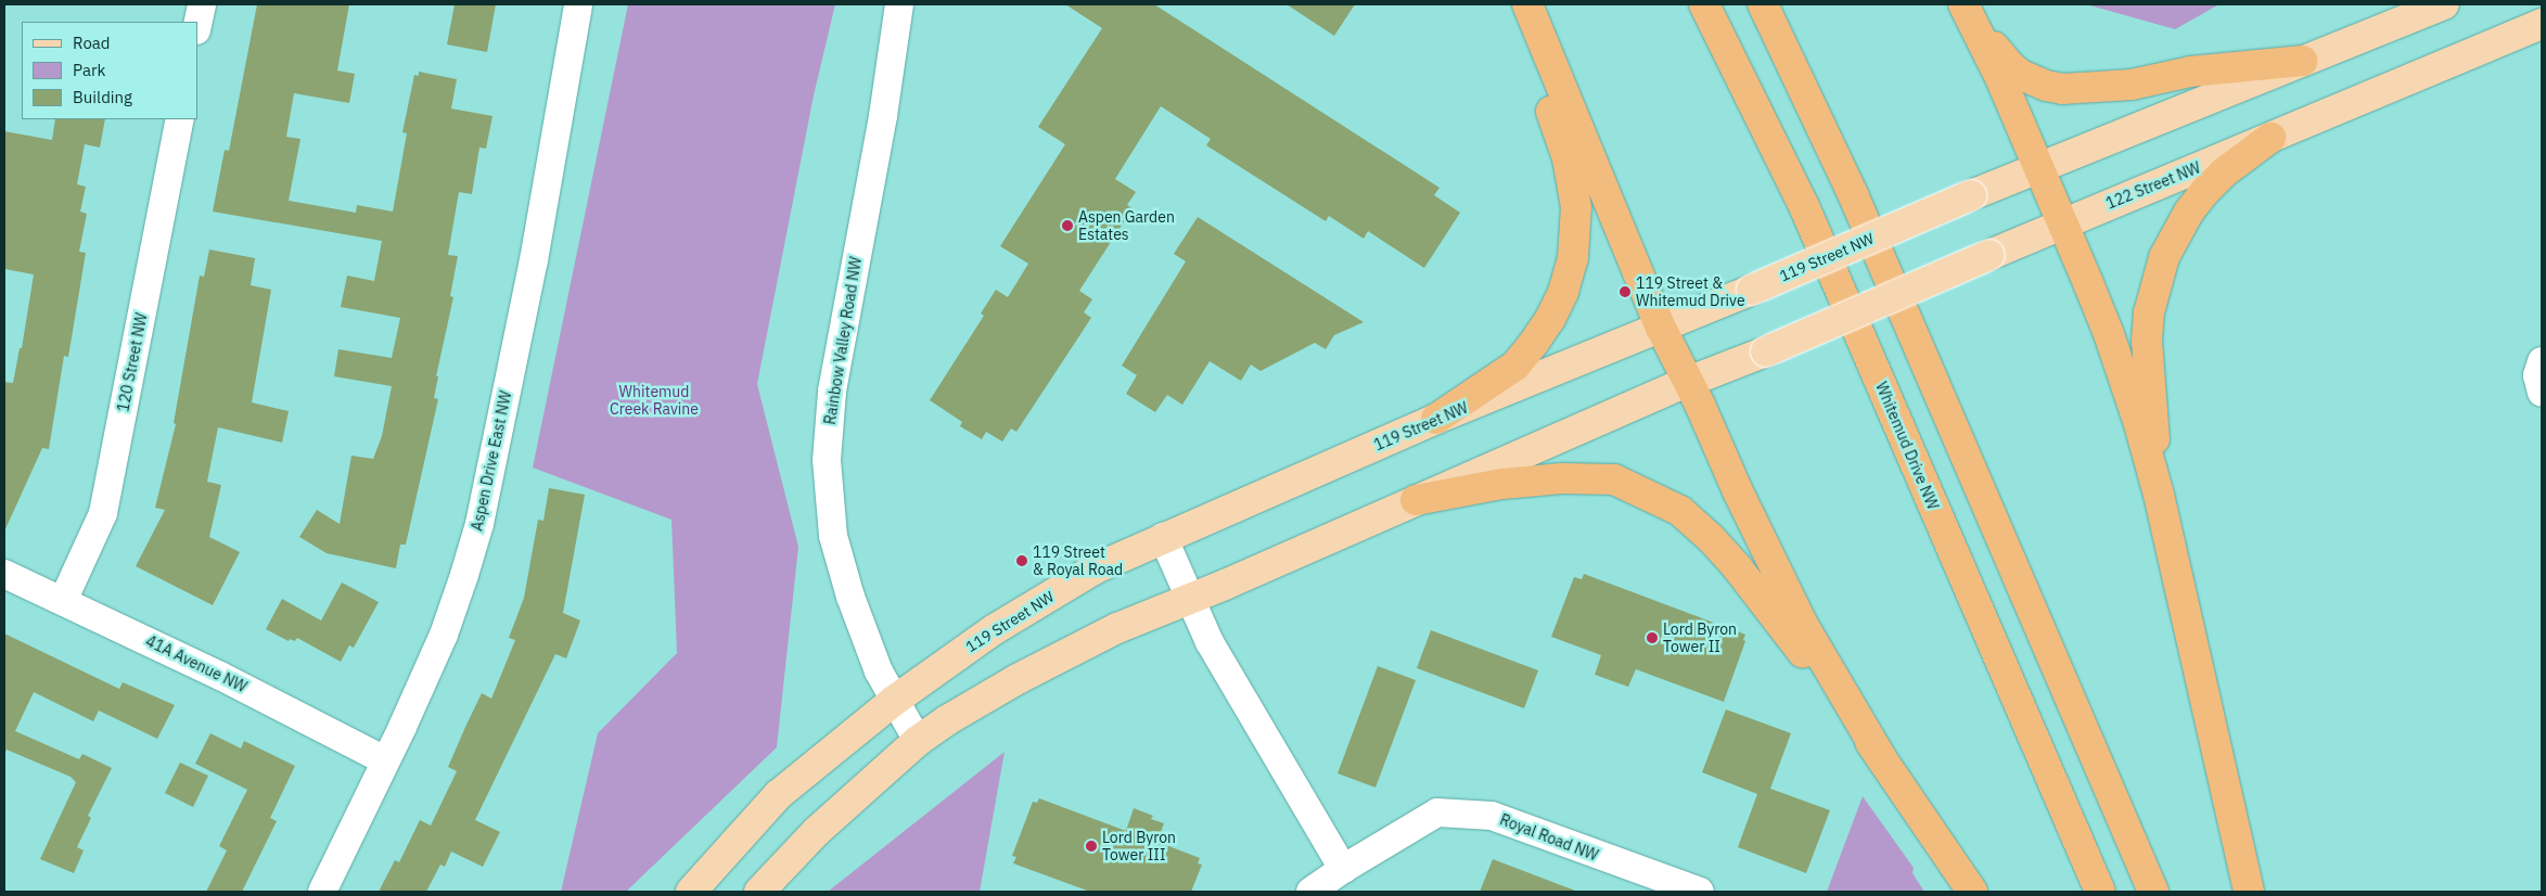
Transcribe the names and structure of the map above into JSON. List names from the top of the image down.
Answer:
{
  "streets": {
    "highway": ["Whitemud Drive NW"],
    "main road": ["122 Street NW", "119 Street NW"],
    "street": [
      "Rainbow Valley Road NW",
      "120 Street NW",
      "Aspen Drive East NW",
      "41A Avenue NW",
      "Royal Road NW"
    ]
  },
  "crossings": [
    ["119 Street NW", "Rainbow Valley Road NW"],
    ["120 Street NW", "41A Avenue NW"],
    ["Aspen Drive East NW", "41A Avenue NW"]
  ],
  "parks": ["Whitemud Creek Ravine"],
  "places": [
    "Aspen Garden Estates",
    "119 Street & Whitemud Drive",
    "119 Street & Royal Road",
    "Lord Byron Tower II",
    "Lord Byron Tower III"
  ],
  "legend": ["Road", "Park", "Building"]
}
